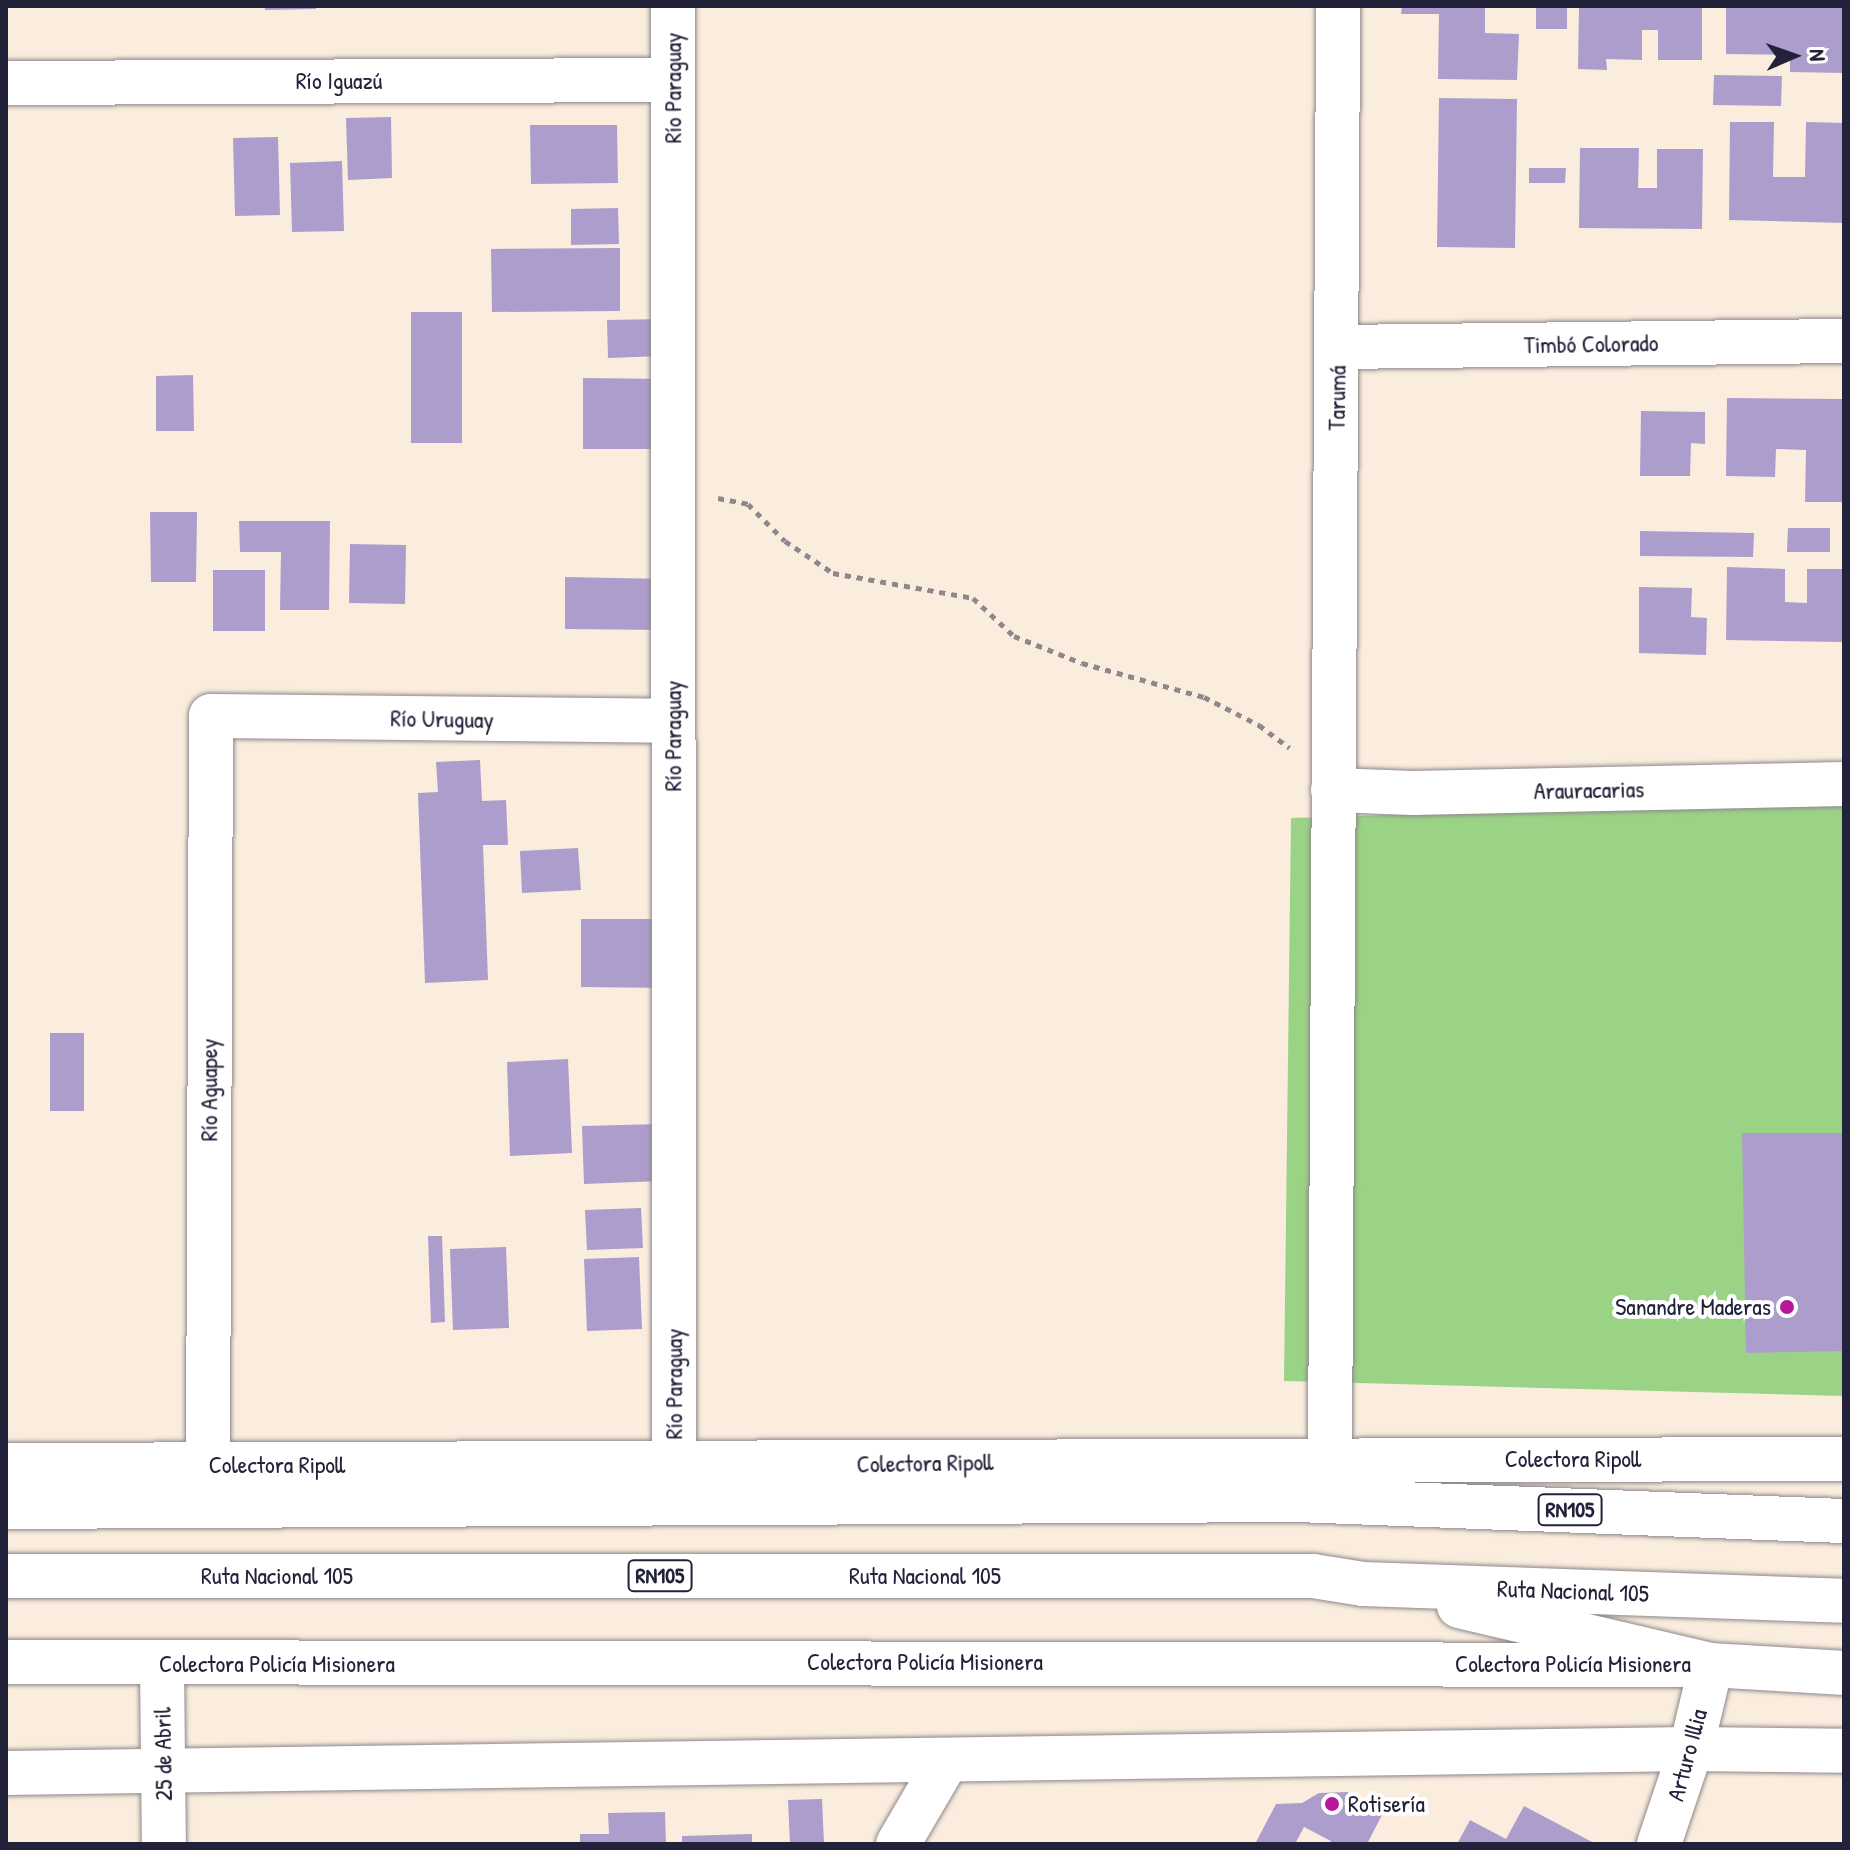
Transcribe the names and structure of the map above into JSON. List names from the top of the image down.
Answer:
{
  "streets": {
    "main road": [
      "Río Iguazú",
      "Río Paraguay",
      "Timbó Colorado",
      "Tarumá",
      "Río Uruguay",
      "Arauracarias",
      "Río Aguapey",
      "Colectora Ripoll",
      "RN105",
      "Ruta Nacional 105",
      "Colectora Policía Misionera",
      "25 de Abril",
      "Arturo Illia"
    ]
  },
  "crossings": [
    ["Río Iguazú", "Río Paraguay"],
    ["Río Paraguay", "Río Uruguay"],
    ["Río Paraguay", "Colectora Ripoll"],
    ["Timbó Colorado", "Tarumá"],
    ["Tarumá", "Arauracarias"],
    ["Tarumá", "Colectora Ripoll"],
    ["Río Uruguay", "Río Aguapey"],
    ["Río Aguapey", "Colectora Ripoll"],
    ["Colectora Policía Misionera", "25 de Abril"],
    ["Colectora Policía Misionera", "Arturo Illia"]
  ],
  "places": ["Sanandre Maderas", "Rotisería"],
  "north": "right"
}
